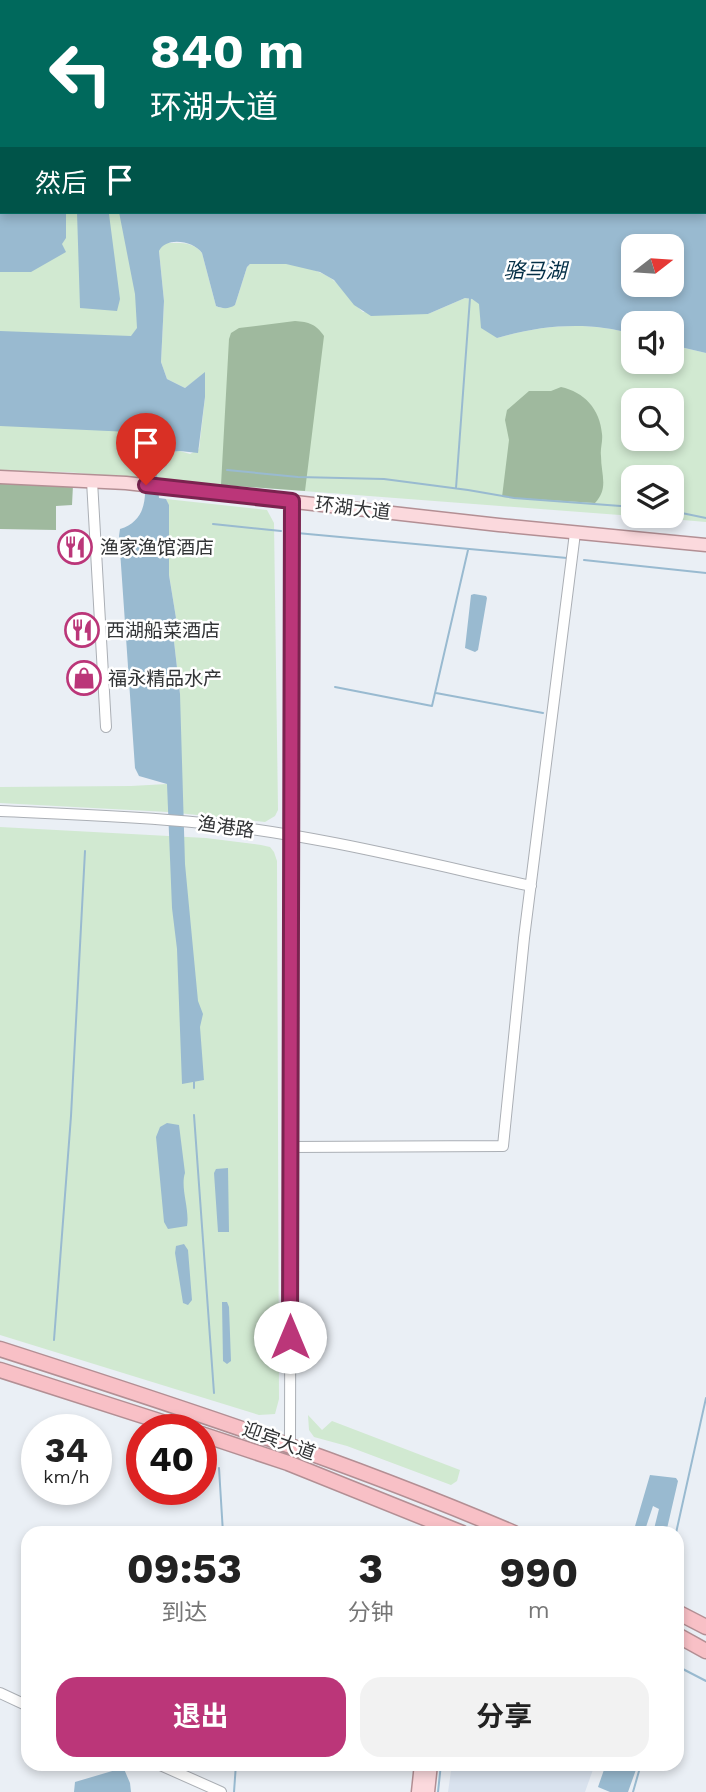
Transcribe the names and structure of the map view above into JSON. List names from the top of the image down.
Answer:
{
  "streets": {
    "highway": ["迎宾大道"],
    "main road": ["环湖大道"],
    "street": ["渔港路"]
  },
  "water": ["骆马湖"],
  "places": {
    "restaurant": ["渔家渔馆酒店", "西湖船菜酒店"],
    "shop": ["福永精品水产"]
  },
  "north": "right",
  "page": {
    "turn": ["840 m", "环湖大道"],
    "then": "然后",
    "speed": "34 km/h",
    "limit": "40",
    "eta": [
      "09:53",
      "到达",
      "3",
      "分钟",
      "990",
      "m"
    ],
    "buttons": ["退出", "分享"]
  }
}
